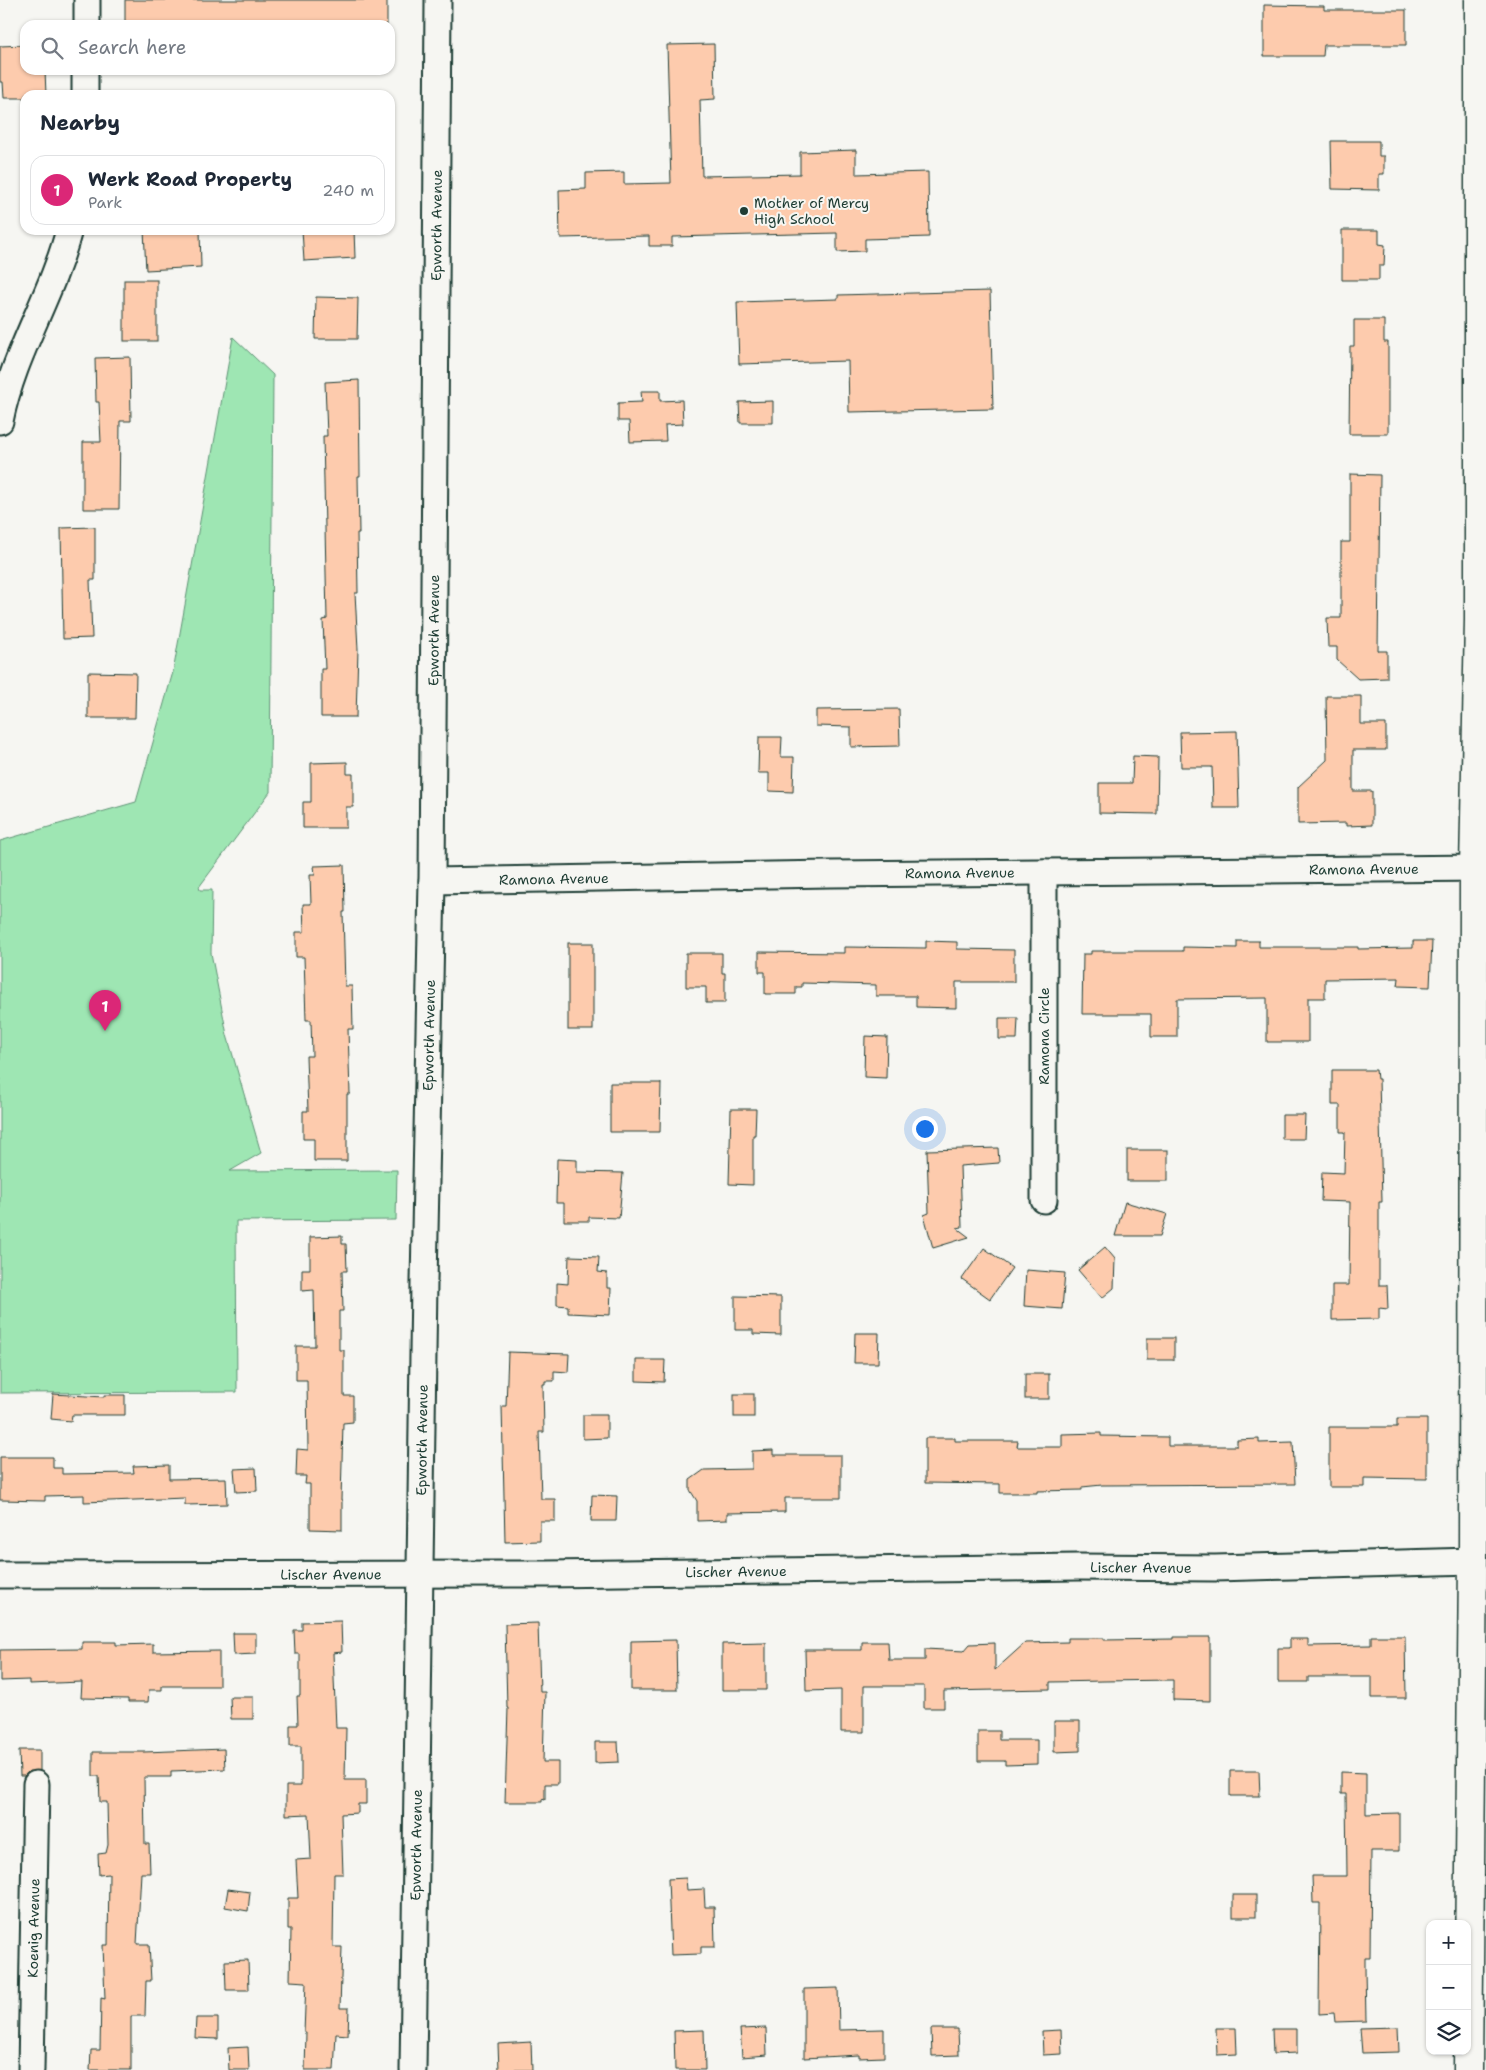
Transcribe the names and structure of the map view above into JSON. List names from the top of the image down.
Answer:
{
  "streets": {
    "street": [
      "Epworth Avenue",
      "Ramona Avenue",
      "Ramona Circle",
      "Lischer Avenue",
      "Koenig Avenue"
    ]
  },
  "crossings": [
    ["Epworth Avenue", "Ramona Avenue"],
    ["Epworth Avenue", "Lischer Avenue"],
    ["Ramona Avenue", "Ramona Circle"]
  ],
  "places": ["Mother of Mercy High School"],
  "page": {
    "search": "Search here",
    "heading": "Nearby",
    "list": [
      {
        "mark": "1",
        "name": "Werk Road Property",
        "note": "Park",
        "value": "240 m"
      }
    ],
    "pins": "1",
    "map_buttons": ["+", "−"]
  }
}
